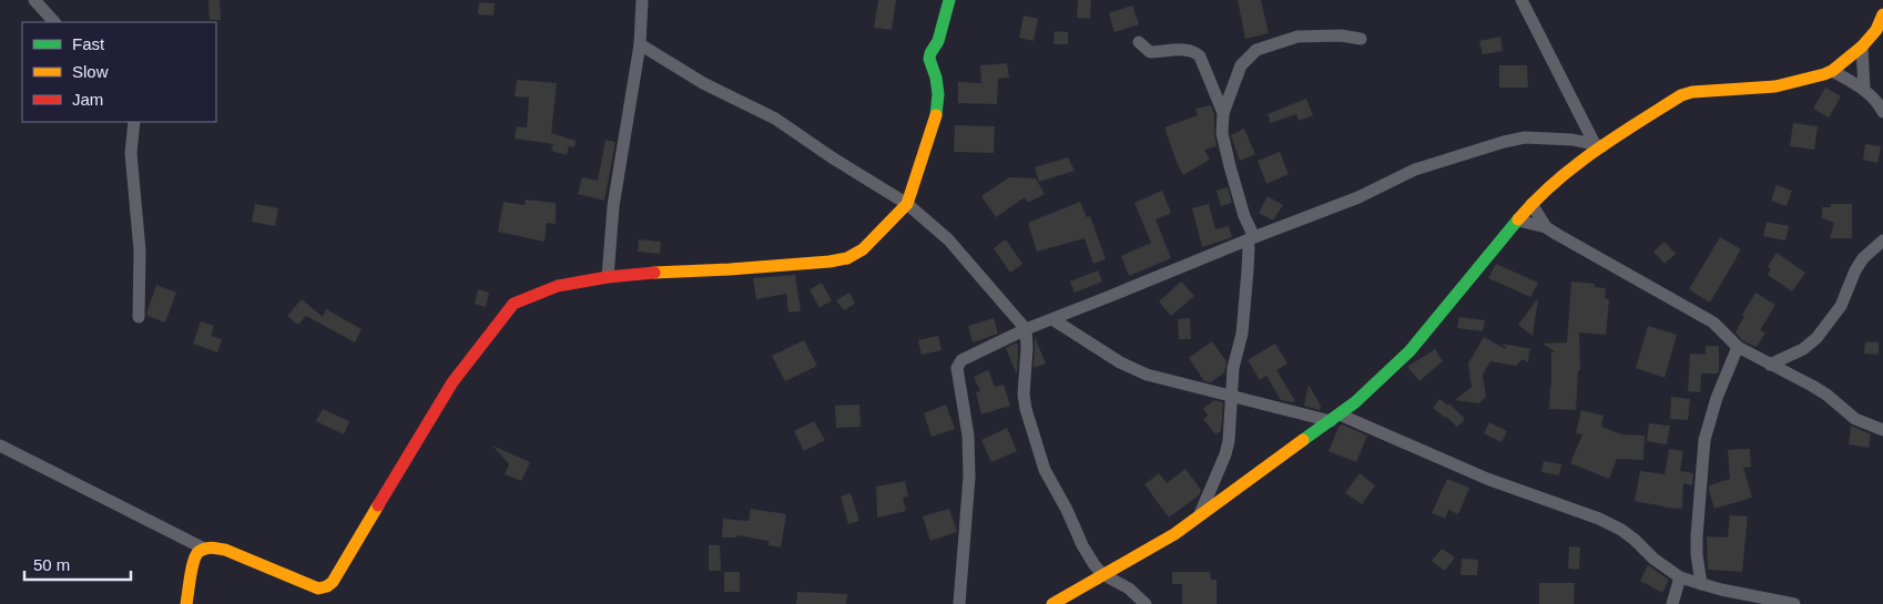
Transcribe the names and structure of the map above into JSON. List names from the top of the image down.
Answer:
{
  "legend": ["Fast", "Slow", "Jam"],
  "scale_bar": "50 m"
}
